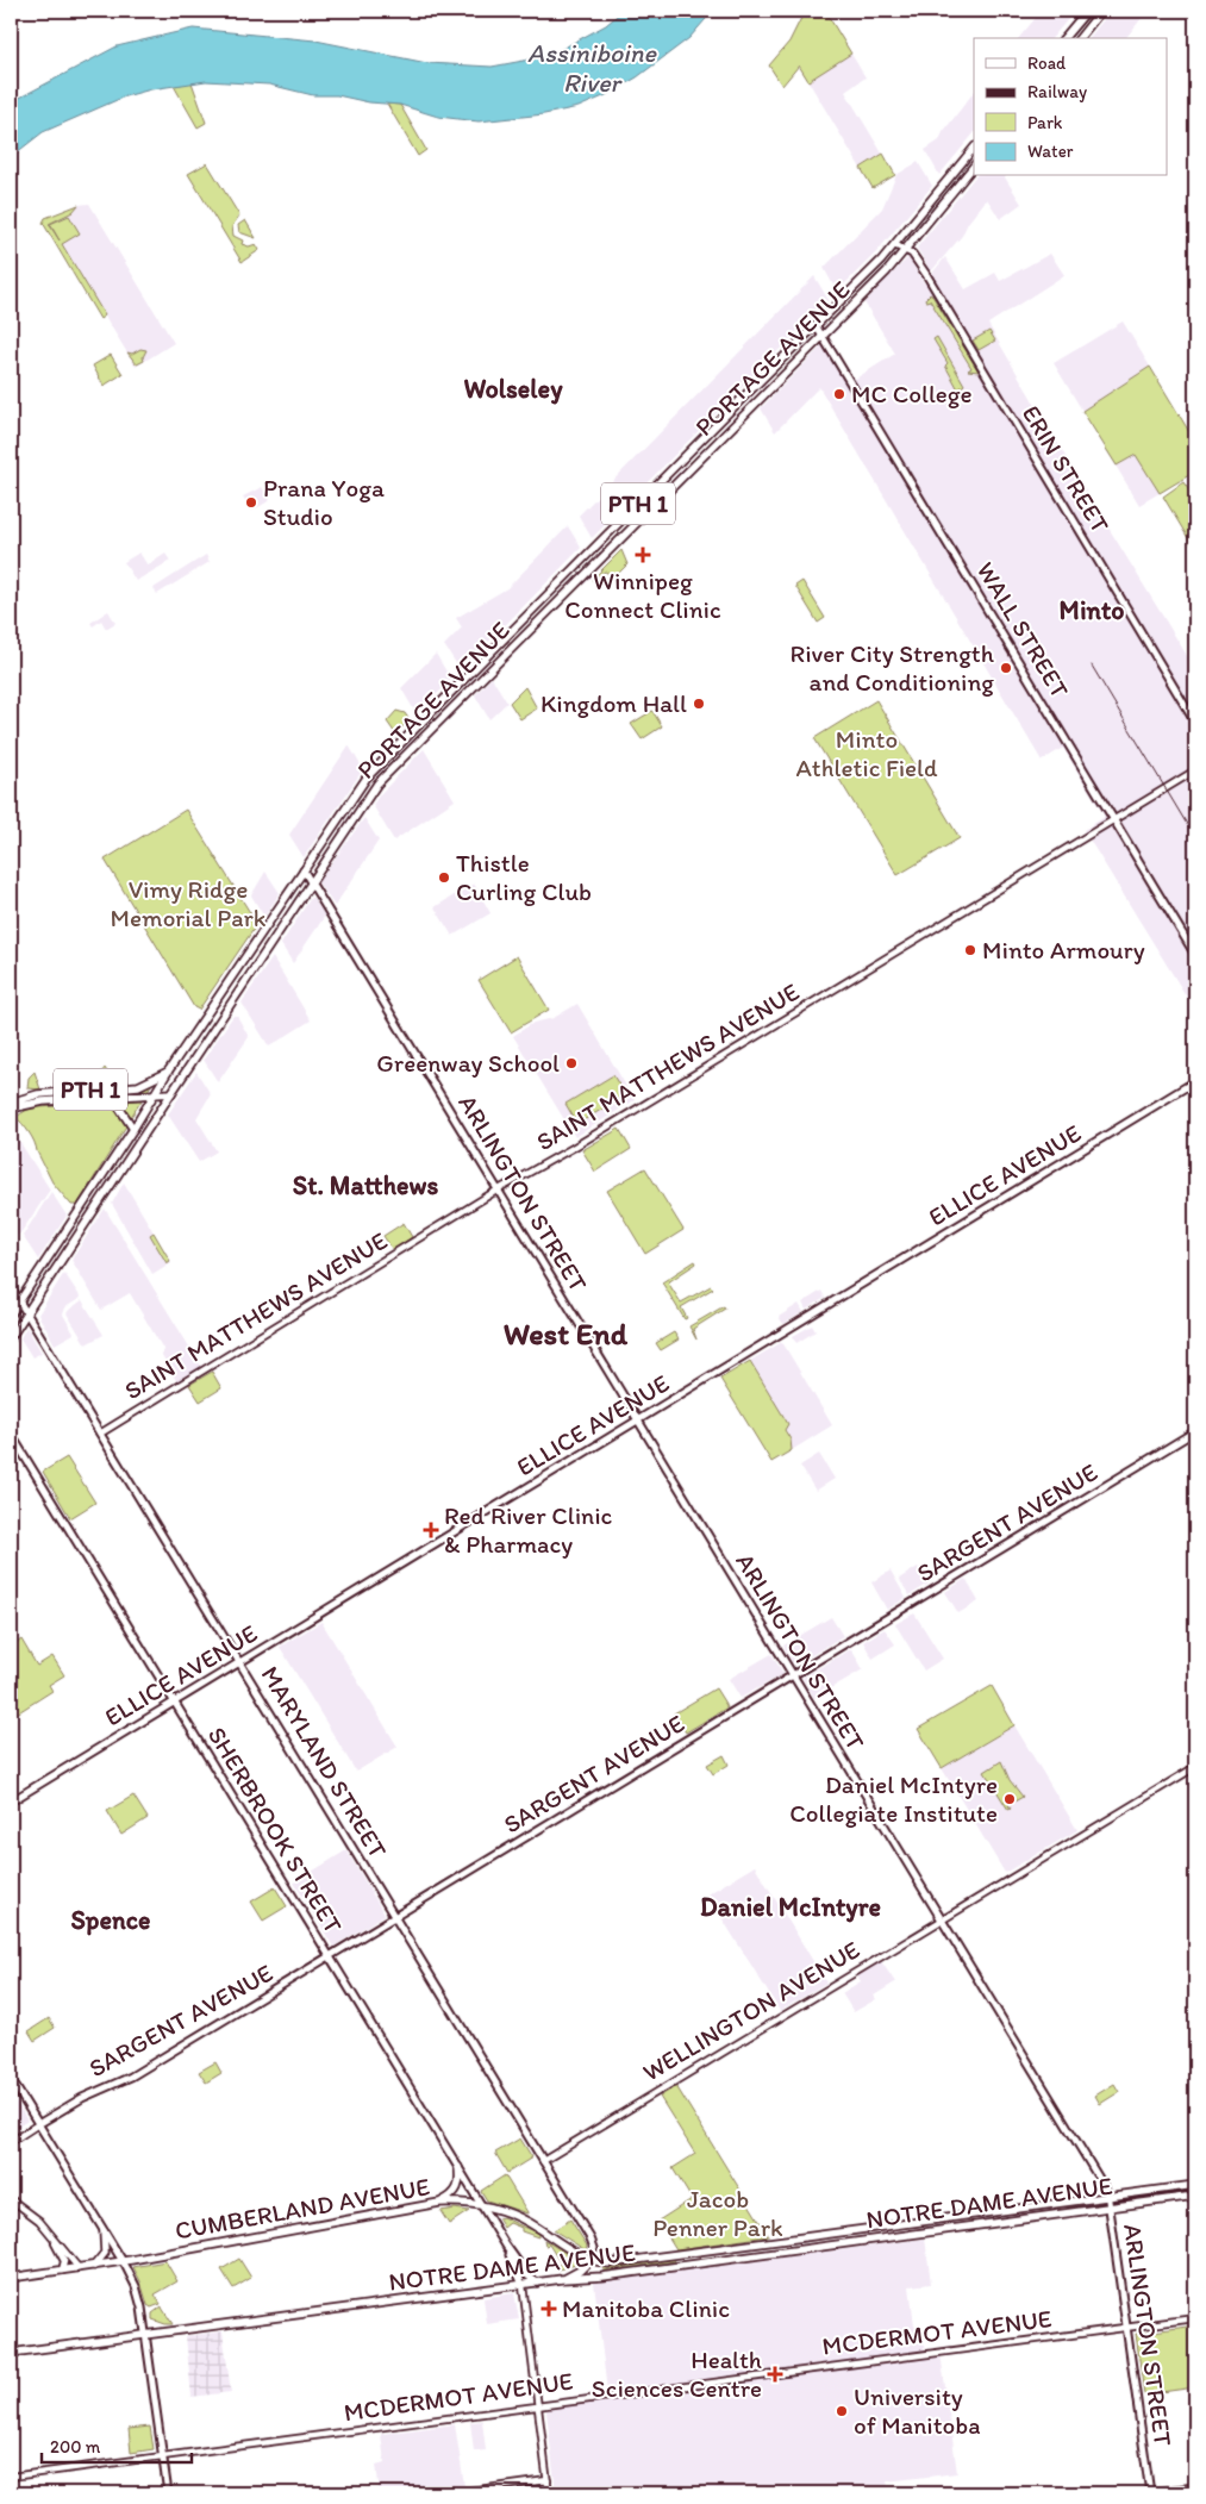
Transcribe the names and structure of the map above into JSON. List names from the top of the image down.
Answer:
{
  "streets": {
    "main road": [
      "PORTAGE AVENUE",
      "ERIN STREET",
      "PTH 1",
      "WALL STREET",
      "ELLICE AVENUE",
      "ARLINGTON STREET",
      "SARGENT AVENUE",
      "MARYLAND STREET",
      "SHERBROOK STREET",
      "NOTRE DAME AVENUE",
      "CUMBERLAND AVENUE"
    ],
    "street": ["SAINT MATTHEWS AVENUE", "WELLINGTON AVENUE", "MCDERMOT AVENUE"]
  },
  "crossings": [
    ["PORTAGE AVENUE", "ERIN STREET"],
    ["PORTAGE AVENUE", "PTH 1"],
    ["PORTAGE AVENUE", "WALL STREET"],
    ["PORTAGE AVENUE", "ARLINGTON STREET"],
    ["PORTAGE AVENUE", "MARYLAND STREET"],
    ["WALL STREET", "SAINT MATTHEWS AVENUE"],
    ["SAINT MATTHEWS AVENUE", "ARLINGTON STREET"],
    ["SAINT MATTHEWS AVENUE", "MARYLAND STREET"],
    ["ELLICE AVENUE", "ARLINGTON STREET"],
    ["ELLICE AVENUE", "MARYLAND STREET"],
    ["ELLICE AVENUE", "SHERBROOK STREET"],
    ["ARLINGTON STREET", "SARGENT AVENUE"],
    ["ARLINGTON STREET", "WELLINGTON AVENUE"],
    ["ARLINGTON STREET", "NOTRE DAME AVENUE"],
    ["ARLINGTON STREET", "MCDERMOT AVENUE"],
    ["SARGENT AVENUE", "MARYLAND STREET"],
    ["SARGENT AVENUE", "SHERBROOK STREET"],
    ["MARYLAND STREET", "WELLINGTON AVENUE"],
    ["MARYLAND STREET", "NOTRE DAME AVENUE"],
    ["MARYLAND STREET", "CUMBERLAND AVENUE"],
    ["SHERBROOK STREET", "NOTRE DAME AVENUE"],
    ["SHERBROOK STREET", "CUMBERLAND AVENUE"],
    ["SHERBROOK STREET", "MCDERMOT AVENUE"],
    ["NOTRE DAME AVENUE", "CUMBERLAND AVENUE"]
  ],
  "districts": [
    "Wolseley",
    "Minto",
    "St. Matthews",
    "West End",
    "Daniel McIntyre",
    "Spence"
  ],
  "water": ["Assiniboine River"],
  "parks": ["Minto Athletic Field", "Vimy Ridge Memorial Park", "Jacob Penner Park"],
  "places": {
    "other": [
      "MC College",
      "Prana Yoga Studio",
      "River City Strength and Conditioning",
      "Kingdom Hall",
      "Thistle Curling Club",
      "Minto Armoury",
      "Greenway School",
      "Daniel McIntyre Collegiate Institute",
      "University of Manitoba"
    ],
    "health": [
      "Winnipeg Connect Clinic",
      "Red River Clinic & Pharmacy",
      "Manitoba Clinic",
      "Health Sciences Centre"
    ]
  },
  "legend": [
    "Road",
    "Railway",
    "Park",
    "Water"
  ],
  "scale_bar": "200 m"
}
